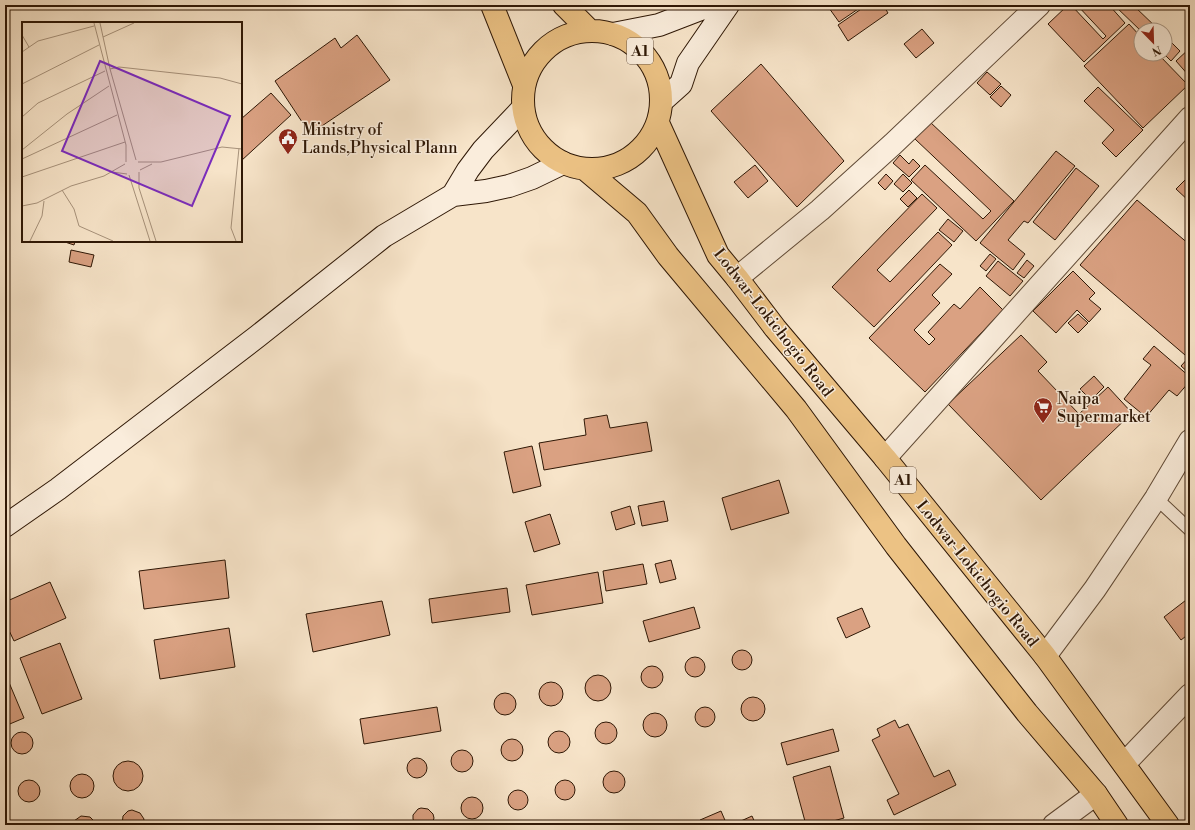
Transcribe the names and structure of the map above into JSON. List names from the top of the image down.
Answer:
{
  "streets": {
    "highway": ["A1", "Lodwar-Lokichogio Road"]
  },
  "crossings": [
    ["A1", "Lodwar-Lokichogio Road"]
  ],
  "places": {
    "public building": ["Ministry of Lands,Physical Plann"],
    "supermarket": ["Naipa Supermarket"]
  },
  "north": "bottom right"
}
